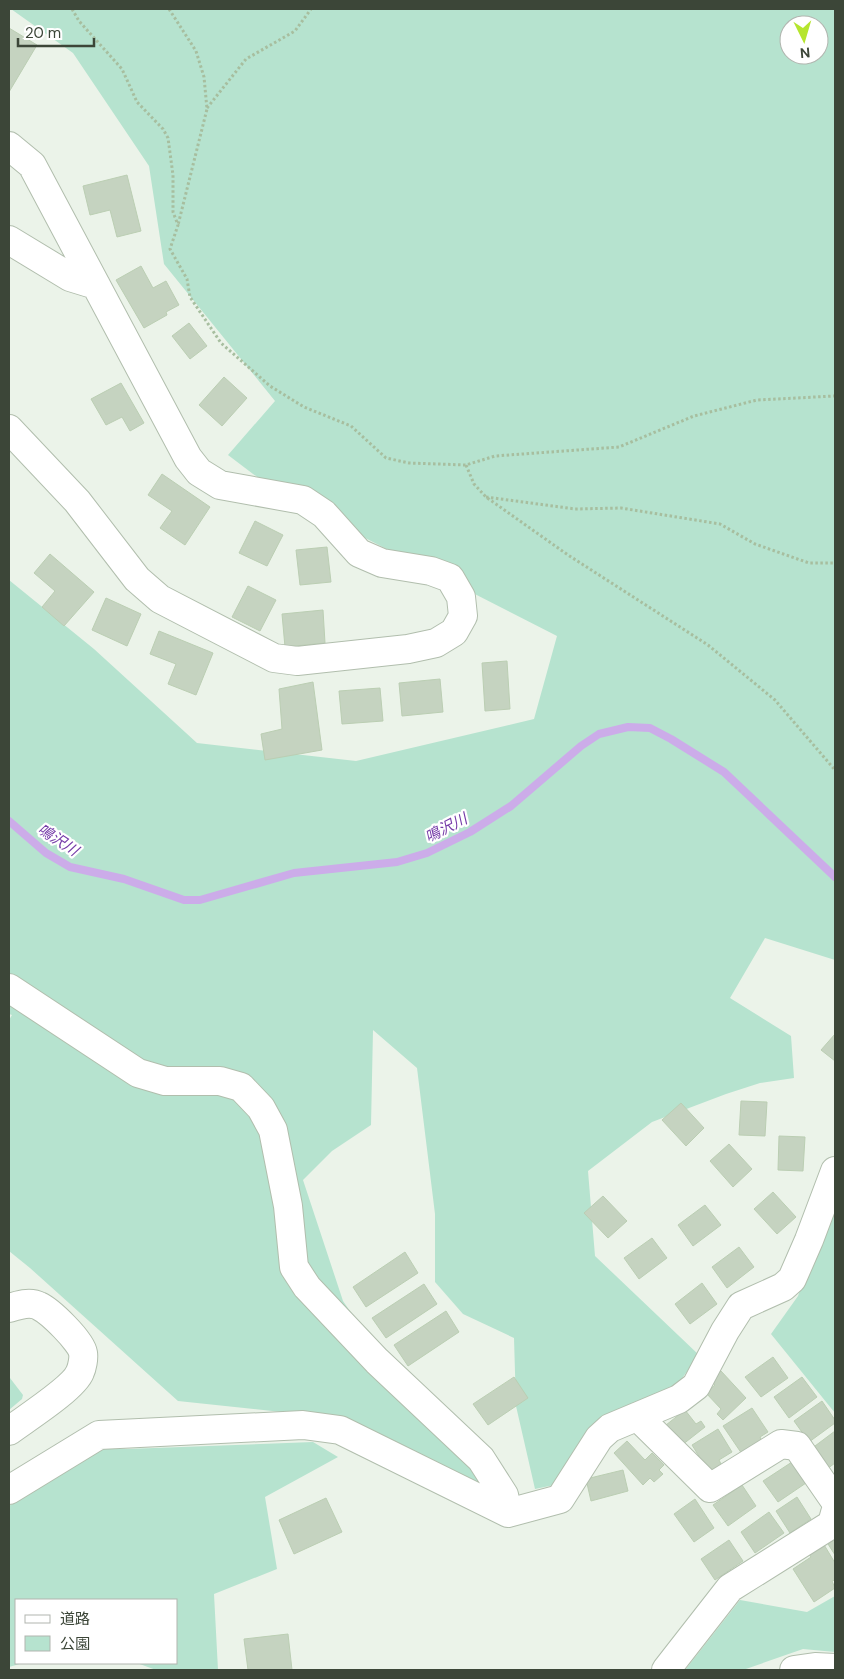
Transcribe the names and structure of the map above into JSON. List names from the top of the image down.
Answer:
{
  "water": ["鳴沢川"],
  "legend": ["道路", "公園"],
  "scale_bar": "20 m",
  "north": "bottom"
}
